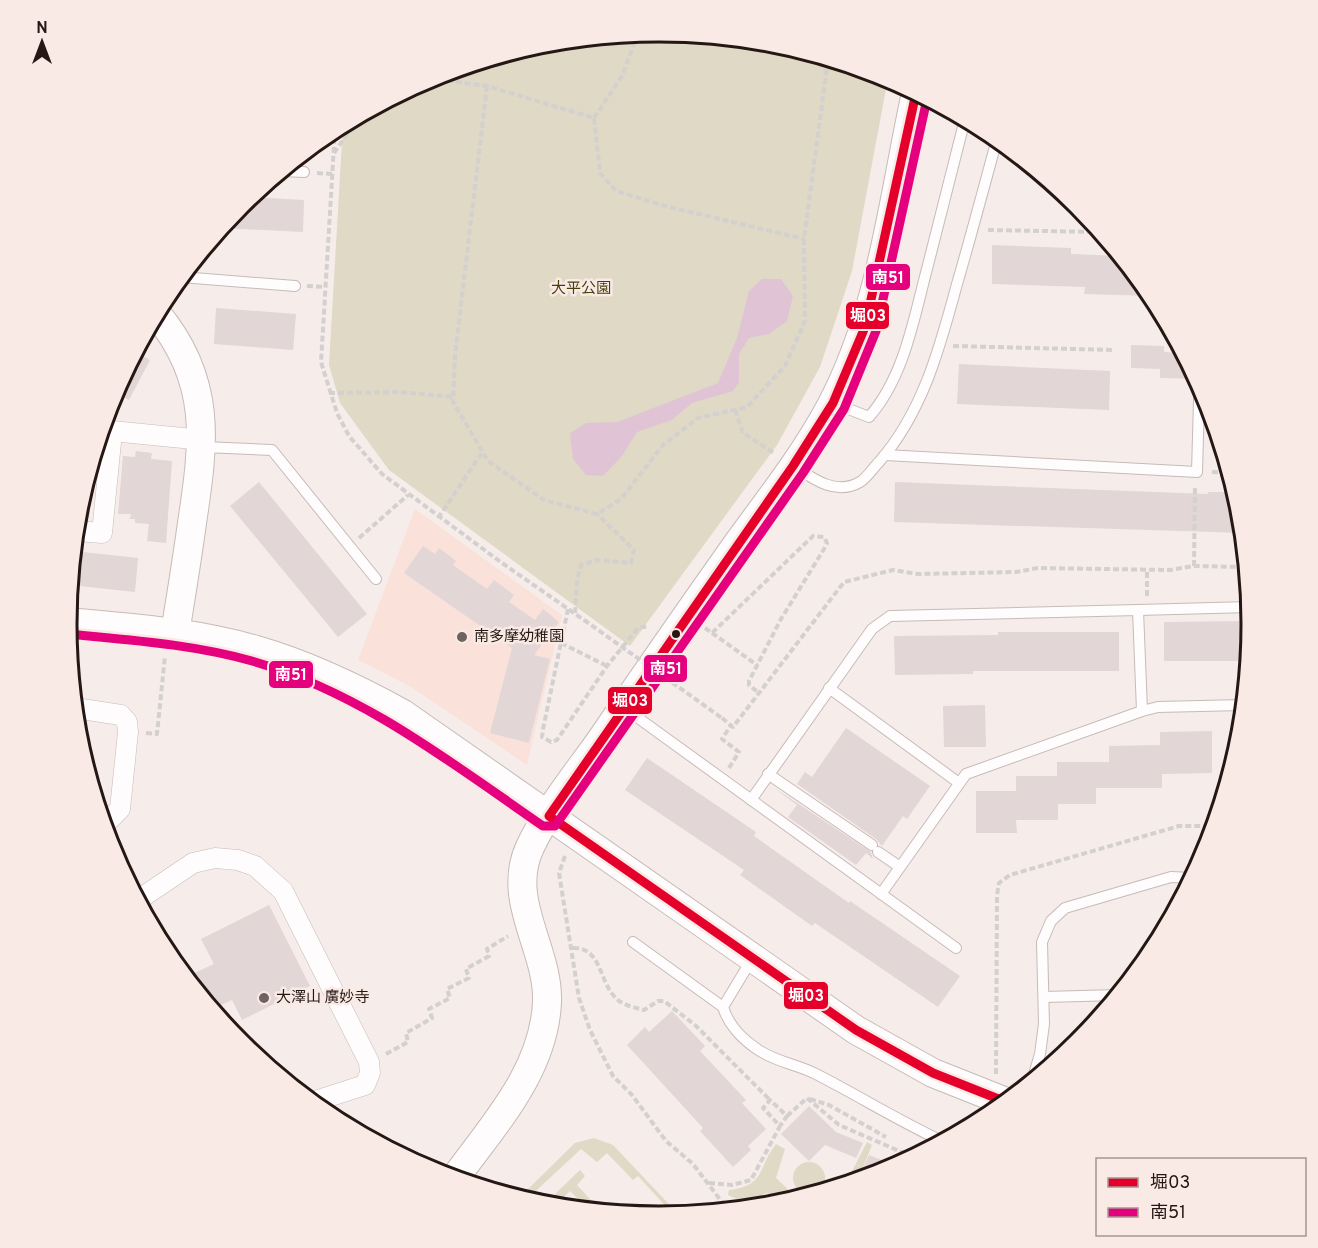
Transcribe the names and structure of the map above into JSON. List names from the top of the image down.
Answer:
{
  "parks": ["大平公園"],
  "places": ["南多摩幼稚園", "大澤山 廣妙寺"],
  "lines": ["transit line 堀03", "transit line 南51"],
  "legend": ["堀03", "南51"],
  "north": "top"
}
